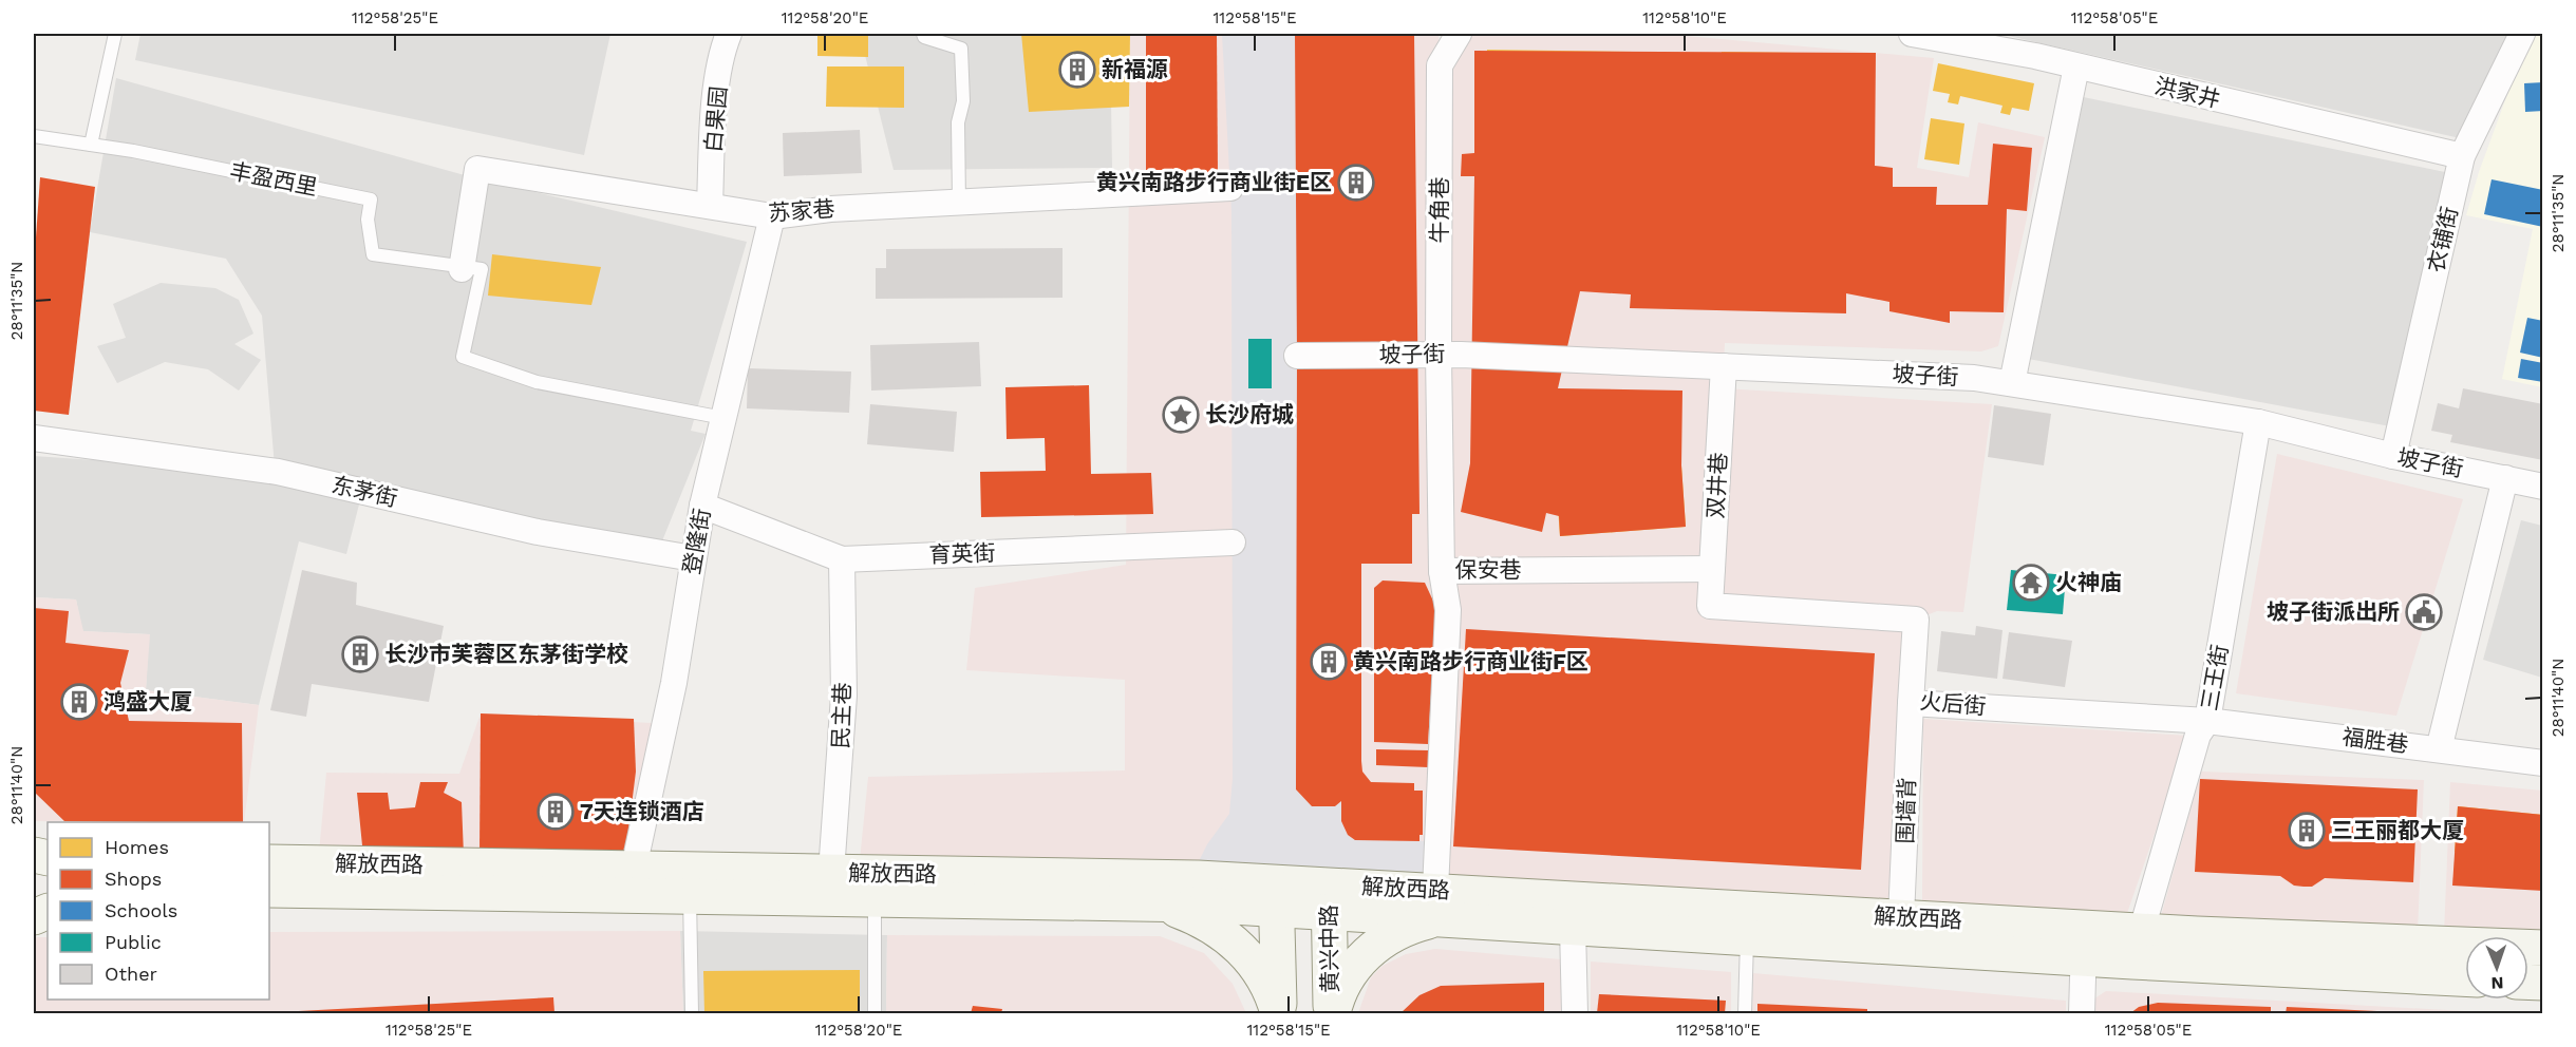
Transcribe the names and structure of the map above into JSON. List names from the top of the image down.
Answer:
{
  "streets": {
    "main road": ["解放西路", "黄兴中路"],
    "street": [
      "洪家井",
      "白果园",
      "牛角巷",
      "苏家巷",
      "衣铺街",
      "坡子街",
      "双井巷",
      "东茅街",
      "登隆街",
      "育英街",
      "保安巷",
      "三王街",
      "火后街",
      "民主巷",
      "福胜巷",
      "围墙背"
    ],
    "lane": ["丰盈西里"]
  },
  "crossings": [
    ["洪家井", "衣铺街"],
    ["白果园", "苏家巷"],
    ["丰盈西里", "苏家巷"],
    ["牛角巷", "坡子街"],
    ["牛角巷", "保安巷"],
    ["苏家巷", "登隆街"],
    ["衣铺街", "坡子街"],
    ["坡子街", "双井巷"],
    ["坡子街", "保安巷"],
    ["坡子街", "三王街"],
    ["双井巷", "保安巷"],
    ["双井巷", "火后街"],
    ["东茅街", "登隆街"],
    ["登隆街", "育英街"],
    ["登隆街", "解放西路"],
    ["育英街", "民主巷"],
    ["三王街", "火后街"],
    ["三王街", "福胜巷"],
    ["三王街", "解放西路"],
    ["火后街", "福胜巷"],
    ["火后街", "围墙背"],
    ["民主巷", "解放西路"],
    ["围墙背", "解放西路"],
    ["解放西路", "黄兴中路"]
  ],
  "places": {
    "building": [
      "新福源",
      "黄兴南路步行商业街E区",
      "长沙市芙蓉区东茅街学校",
      "黄兴南路步行商业街F区",
      "鸿盛大厦",
      "7天连锁酒店",
      "三王丽都大厦"
    ],
    "place": ["长沙府城"],
    "temple": ["火神庙"],
    "public building": ["坡子街派出所"]
  },
  "legend": [
    "Homes",
    "Shops",
    "Schools",
    "Public",
    "Other"
  ],
  "north": "bottom",
  "coordinates": [
    "112°58'25\"E",
    "112°58'20\"E",
    "112°58'15\"E",
    "112°58'10\"E",
    "112°58'05\"E",
    "28°11'35\"N",
    "28°11'40\"N"
  ]
}
